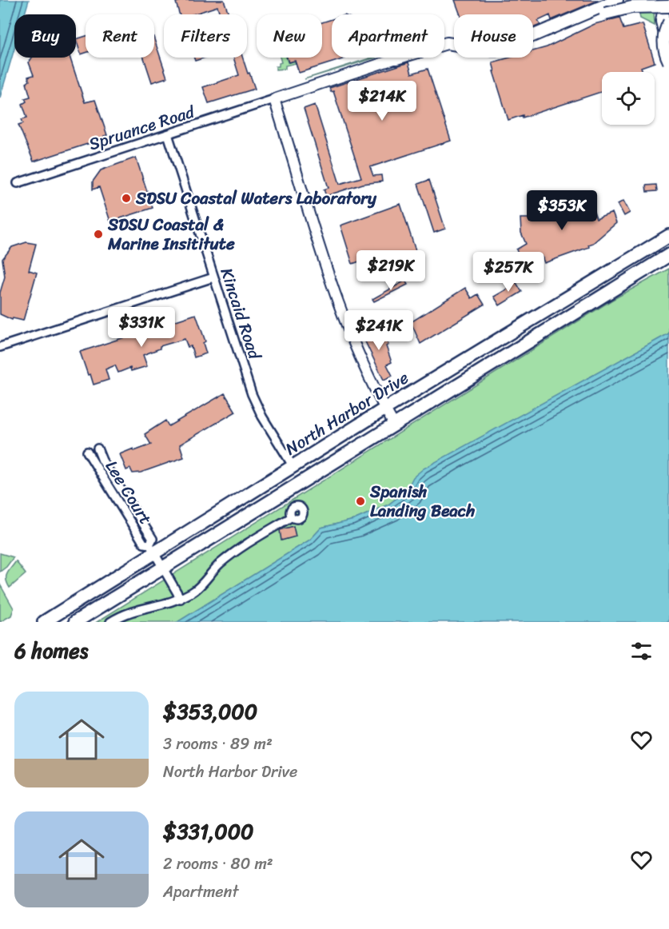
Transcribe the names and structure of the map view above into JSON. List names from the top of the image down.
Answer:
{
  "streets": {
    "main road": ["North Harbor Drive"],
    "street": ["Spruance Road", "Kincaid Road", "Lee Court"]
  },
  "crossings": [
    ["Spruance Road", "Kincaid Road"],
    ["Kincaid Road", "North Harbor Drive"],
    ["North Harbor Drive", "Lee Court"]
  ],
  "places": ["SDSU Coastal Waters Laboratory", "SDSU Coastal & Marine Insititute", "Spanish Landing Beach"],
  "page": {
    "chip": [
      "Buy",
      "Rent",
      "Filters",
      "New",
      "Apartment",
      "House"
    ],
    "price": [
      "$214K",
      "$353K",
      "$219K",
      "$257K",
      "$331K",
      "$241K"
    ],
    "heading": "6 homes",
    "list": [
      {
        "name": "$353,000",
        "note": "3 rooms · 89 m² · North Harbor Drive"
      },
      {
        "name": "$331,000",
        "note": "2 rooms · 80 m² · Apartment"
      }
    ]
  }
}
